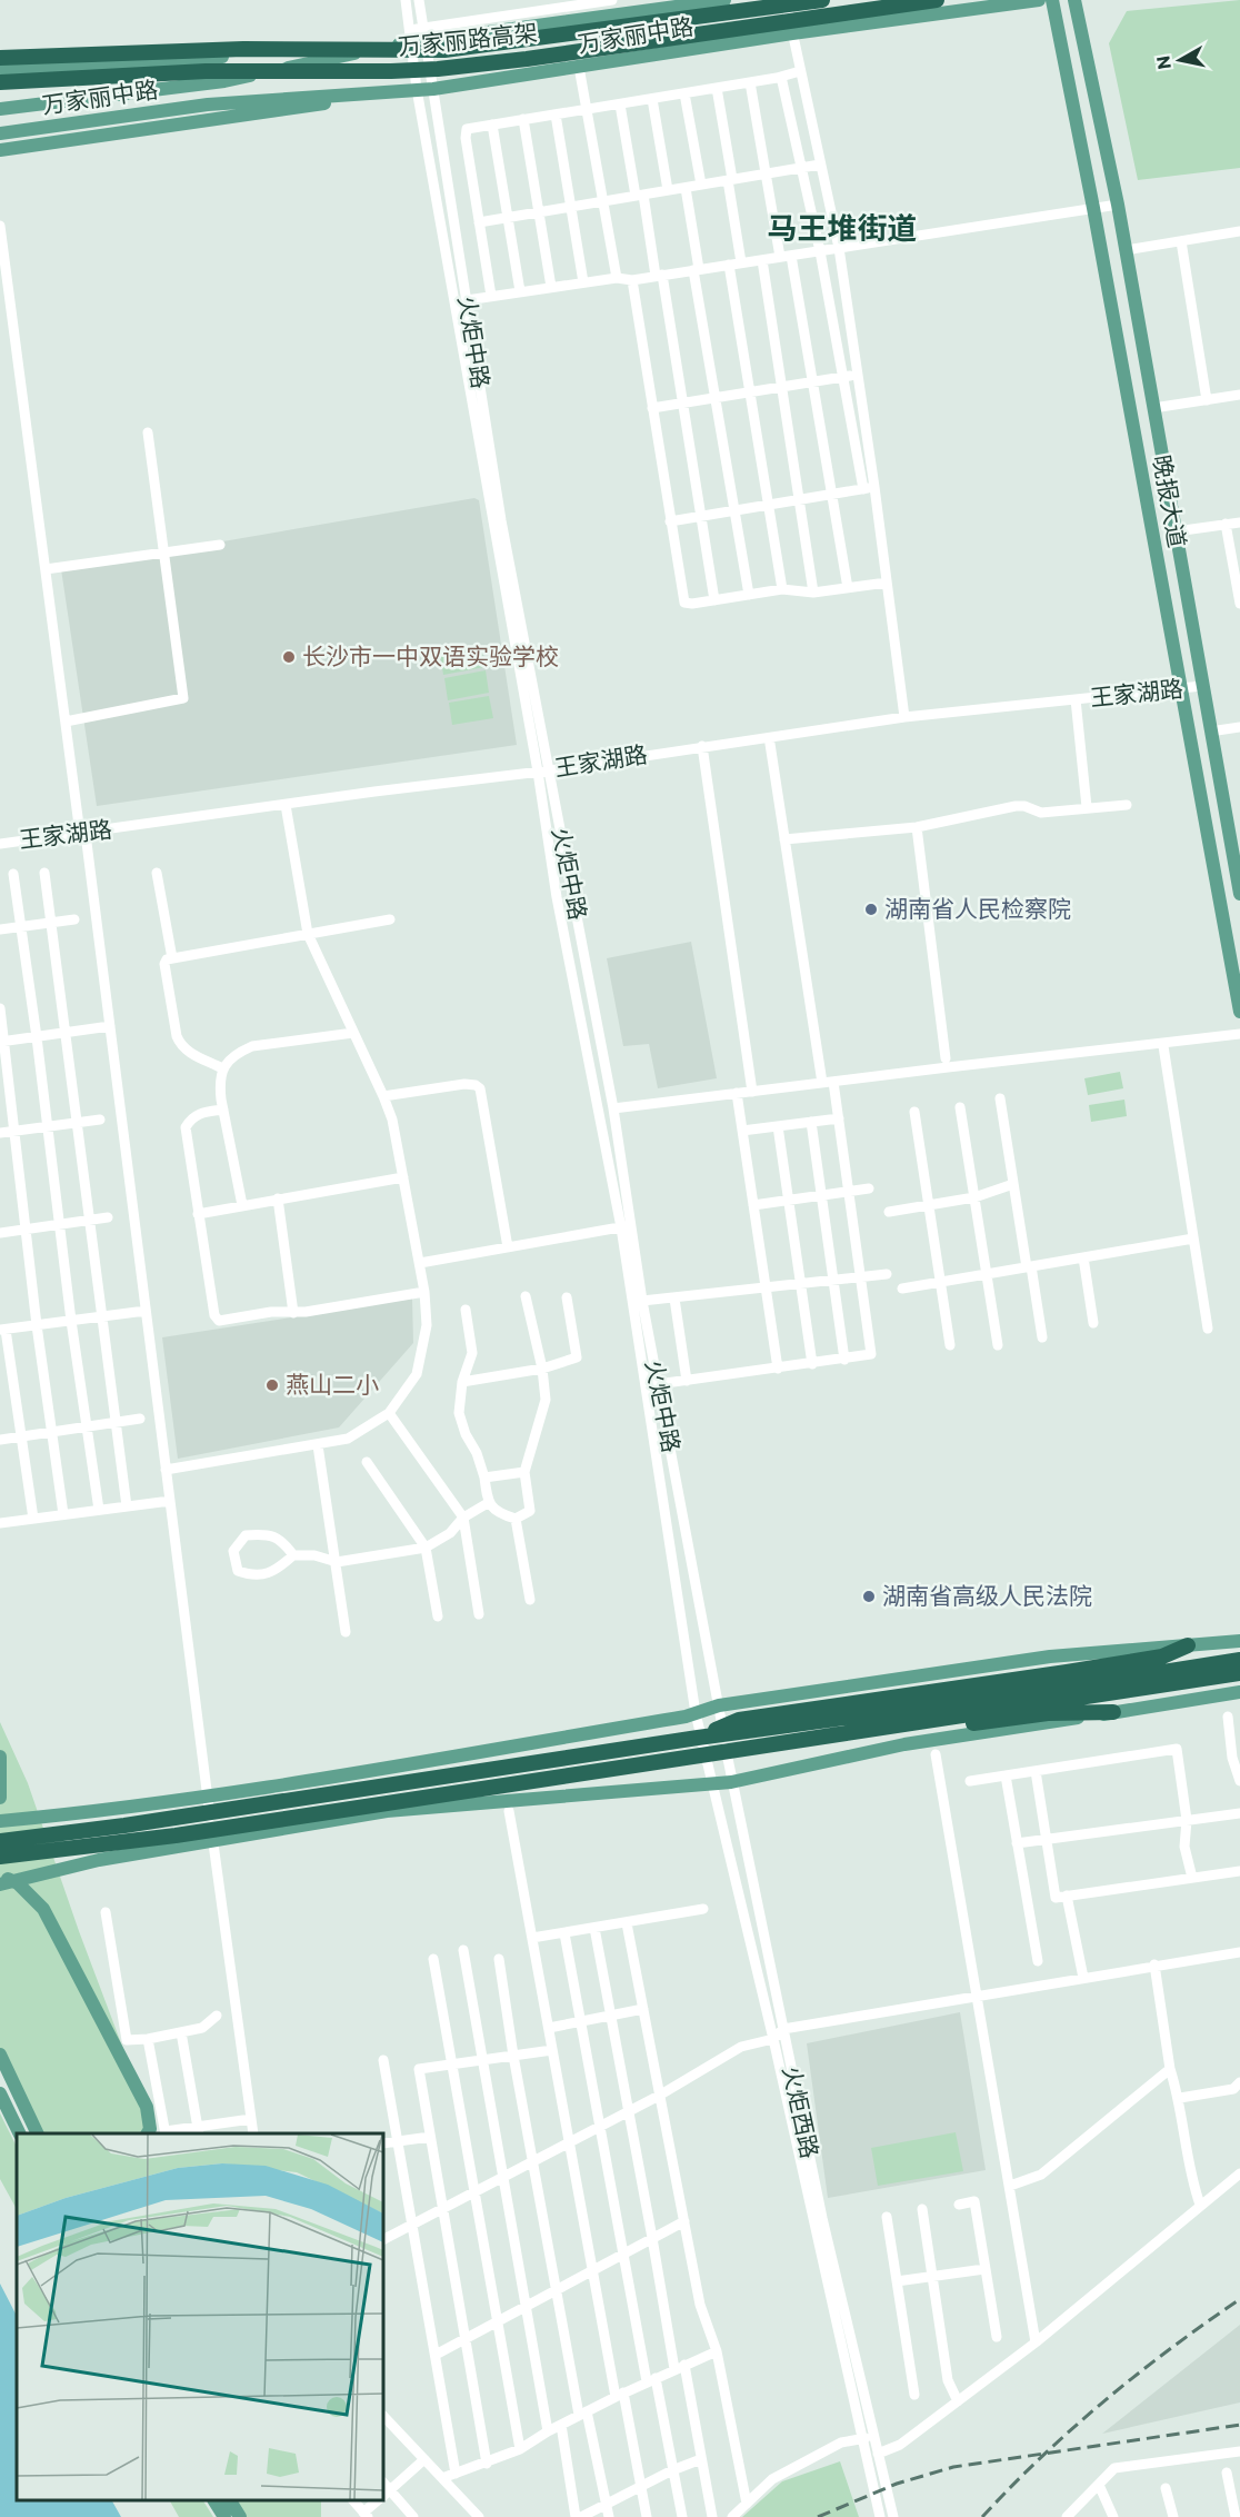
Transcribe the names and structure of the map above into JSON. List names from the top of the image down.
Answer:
{
  "streets": {
    "highway": ["万家丽路高架"],
    "main road": ["万家丽中路", "晚报大道"],
    "street": ["火炬中路", "王家湖路", "火炬西路"]
  },
  "crossings": [
    ["万家丽中路", "火炬中路"],
    ["火炬中路", "王家湖路"],
    ["火炬中路", "火炬西路"],
    ["晚报大道", "王家湖路"]
  ],
  "districts": ["马王堆街道"],
  "places": [
    "长沙市一中双语实验学校",
    "湖南省人民检察院",
    "燕山二小",
    "湖南省高级人民法院"
  ],
  "north": "left"
}
